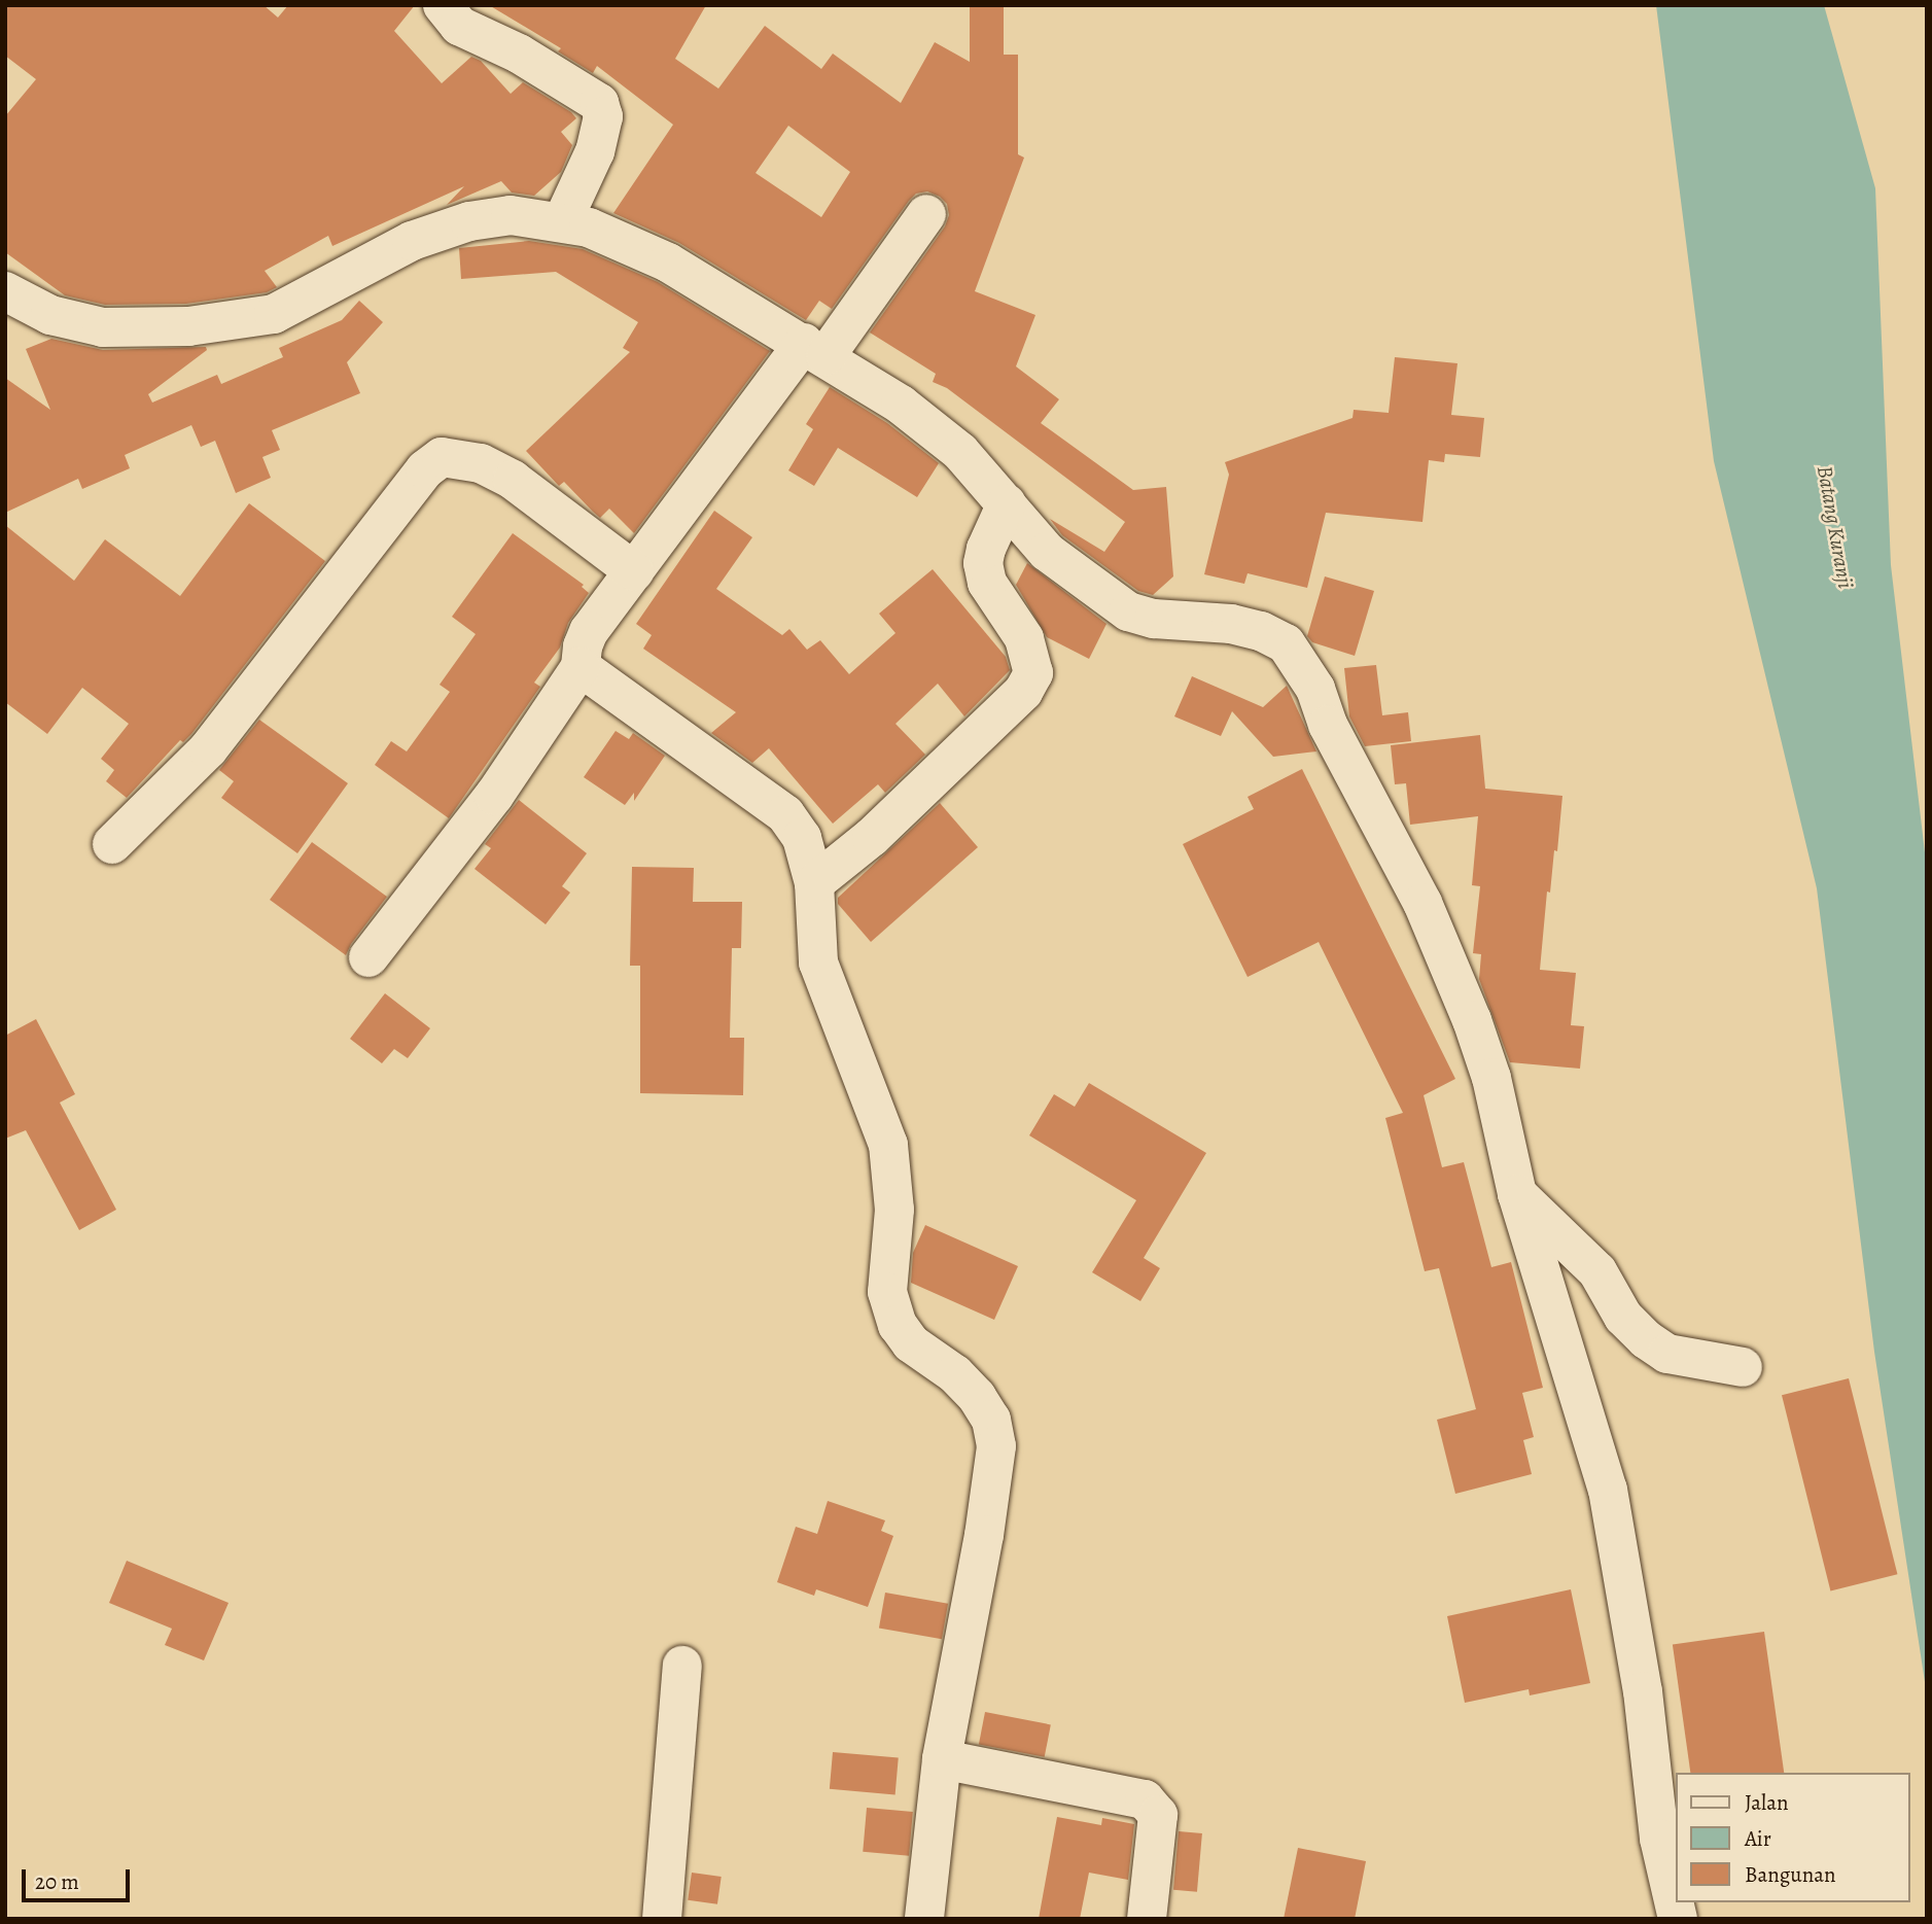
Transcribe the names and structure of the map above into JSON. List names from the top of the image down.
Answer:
{
  "water": ["Batang Kuranji"],
  "legend": ["Jalan", "Air", "Bangunan"],
  "scale_bar": "20 m"
}
